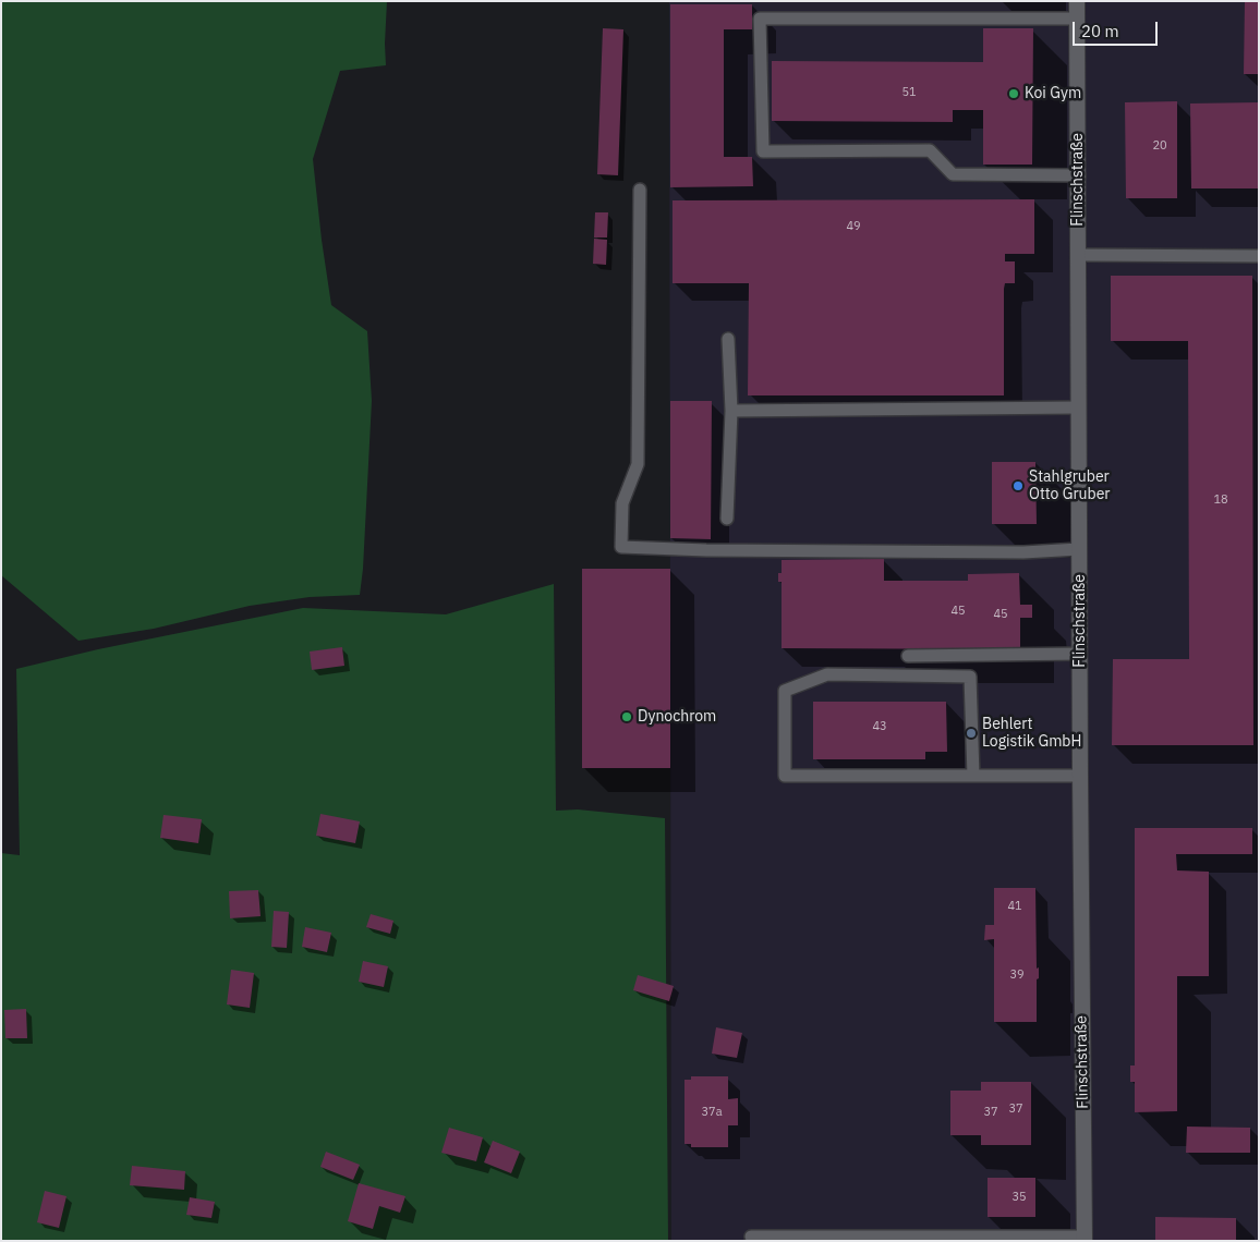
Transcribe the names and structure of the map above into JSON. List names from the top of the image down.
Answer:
{
  "streets": {
    "street": ["Flinschstraße"]
  },
  "places": [
    "Koi Gym",
    "Stahlgruber Otto Gruber",
    "Dynochrom",
    "Behlert Logistik GmbH"
  ],
  "house_numbers": [
    "51",
    "20",
    "49",
    "18",
    "45",
    "45",
    "43",
    "41",
    "39",
    "37",
    "37a",
    "37",
    "35"
  ],
  "scale_bar": "20 m"
}
